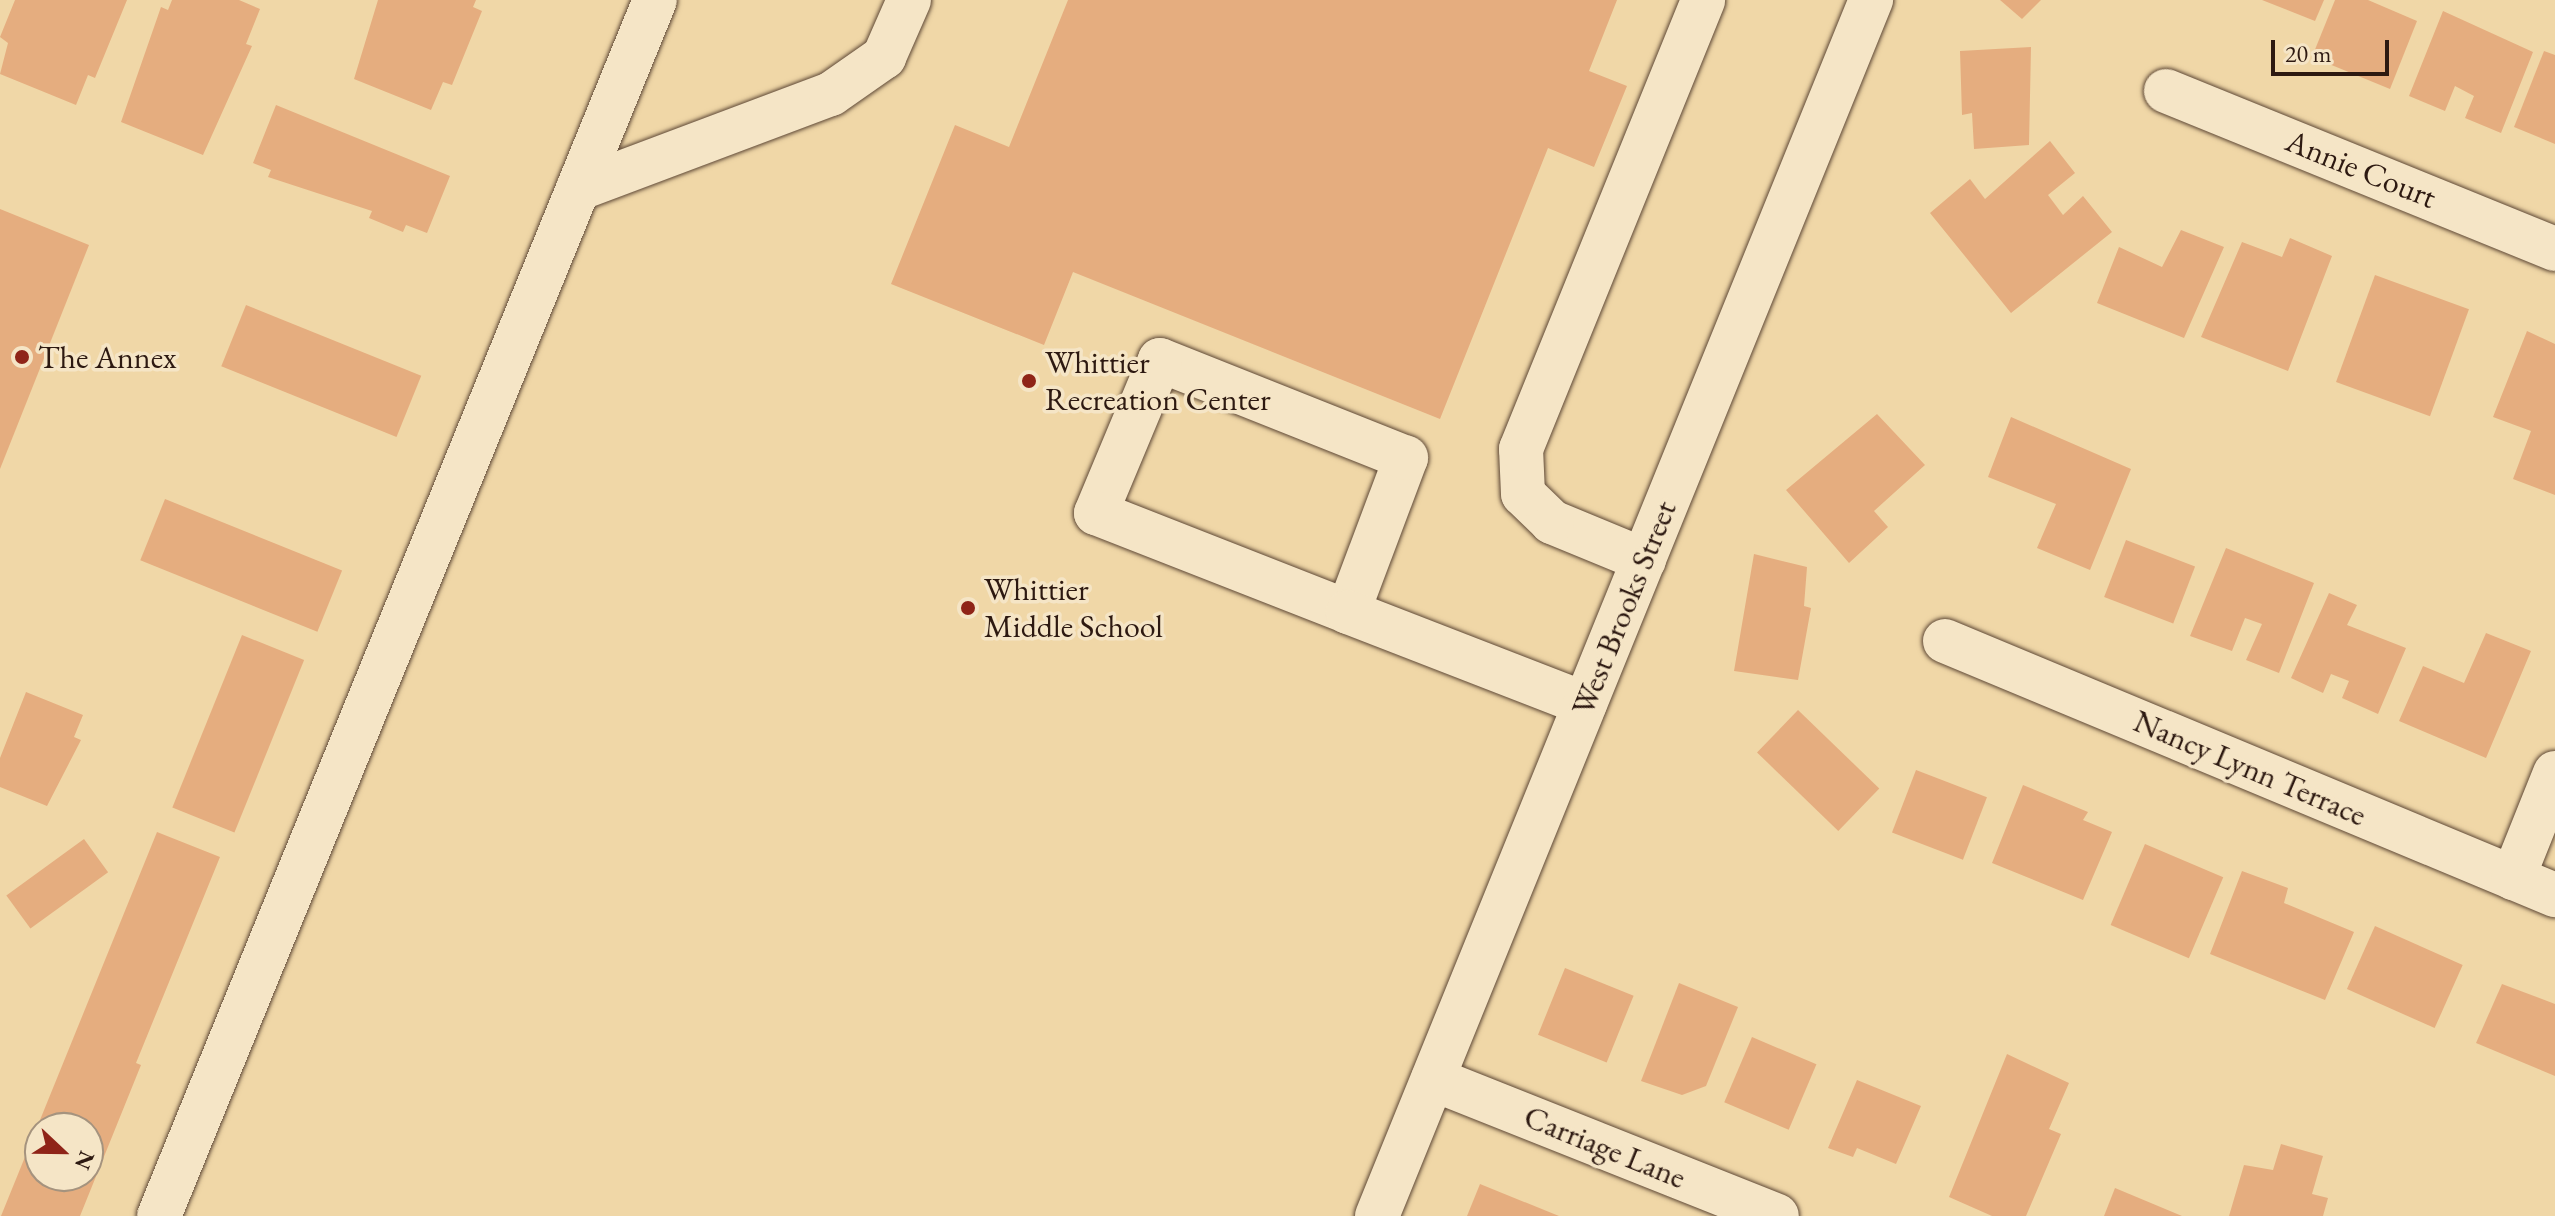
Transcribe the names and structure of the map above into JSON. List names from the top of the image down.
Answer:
{
  "streets": {
    "street": [
      "Annie Court",
      "West Brooks Street",
      "Nancy Lynn Terrace",
      "Carriage Lane"
    ]
  },
  "crossings": [
    ["West Brooks Street", "Carriage Lane"]
  ],
  "places": ["The Annex", "Whittier Recreation Center", "Whittier Middle School"],
  "scale_bar": "20 m",
  "north": "right"
}
